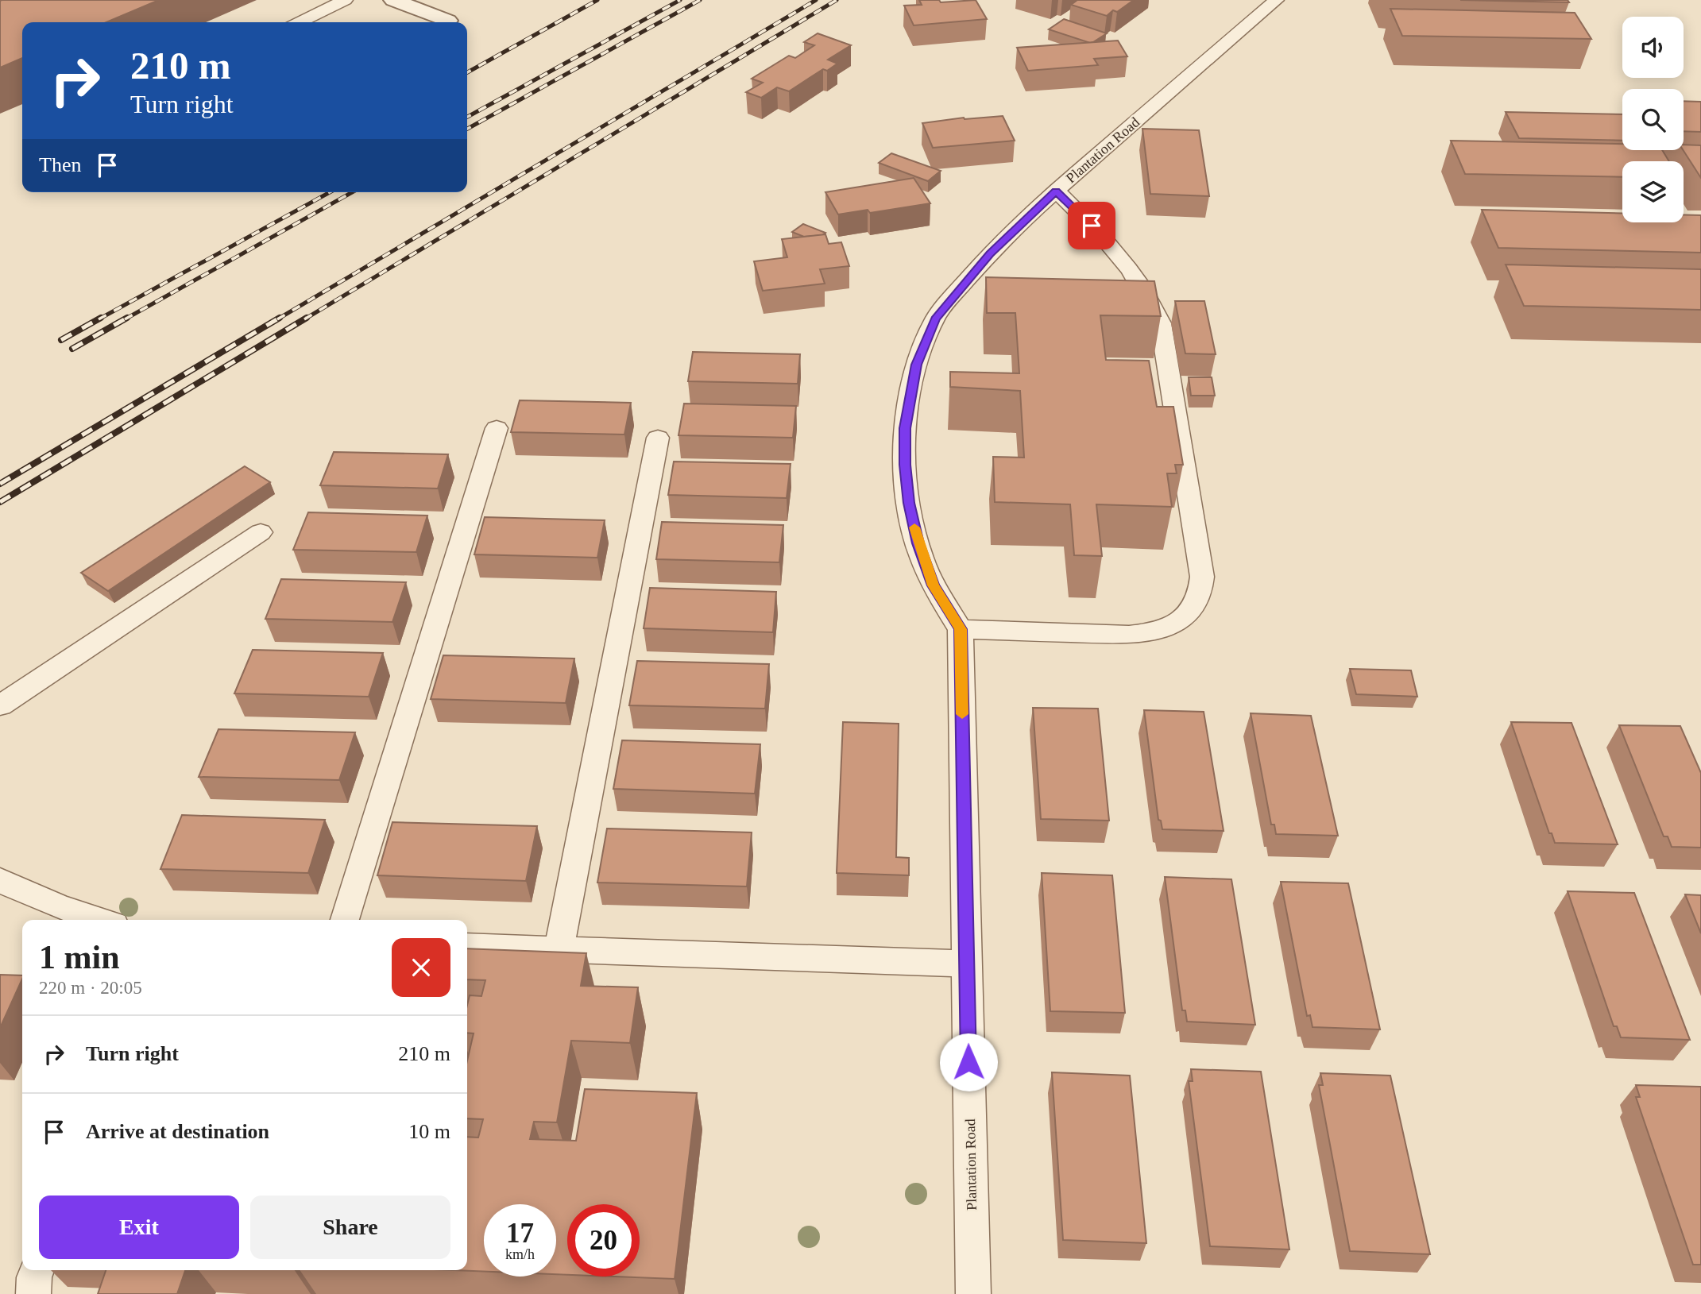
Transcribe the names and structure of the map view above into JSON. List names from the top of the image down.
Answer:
{
  "streets": {
    "lane": ["Plantation Road"]
  },
  "page": {
    "turn": ["210 m", "Turn right"],
    "then": "Then",
    "heading": ["1 min", "220 m · 20:05"],
    "list": [
      {
        "name": "Turn right",
        "value": "210 m"
      },
      {
        "name": "Arrive at destination",
        "value": "10 m"
      }
    ],
    "buttons": ["Exit", "Share"],
    "speed": "17 km/h",
    "limit": "20"
  }
}
